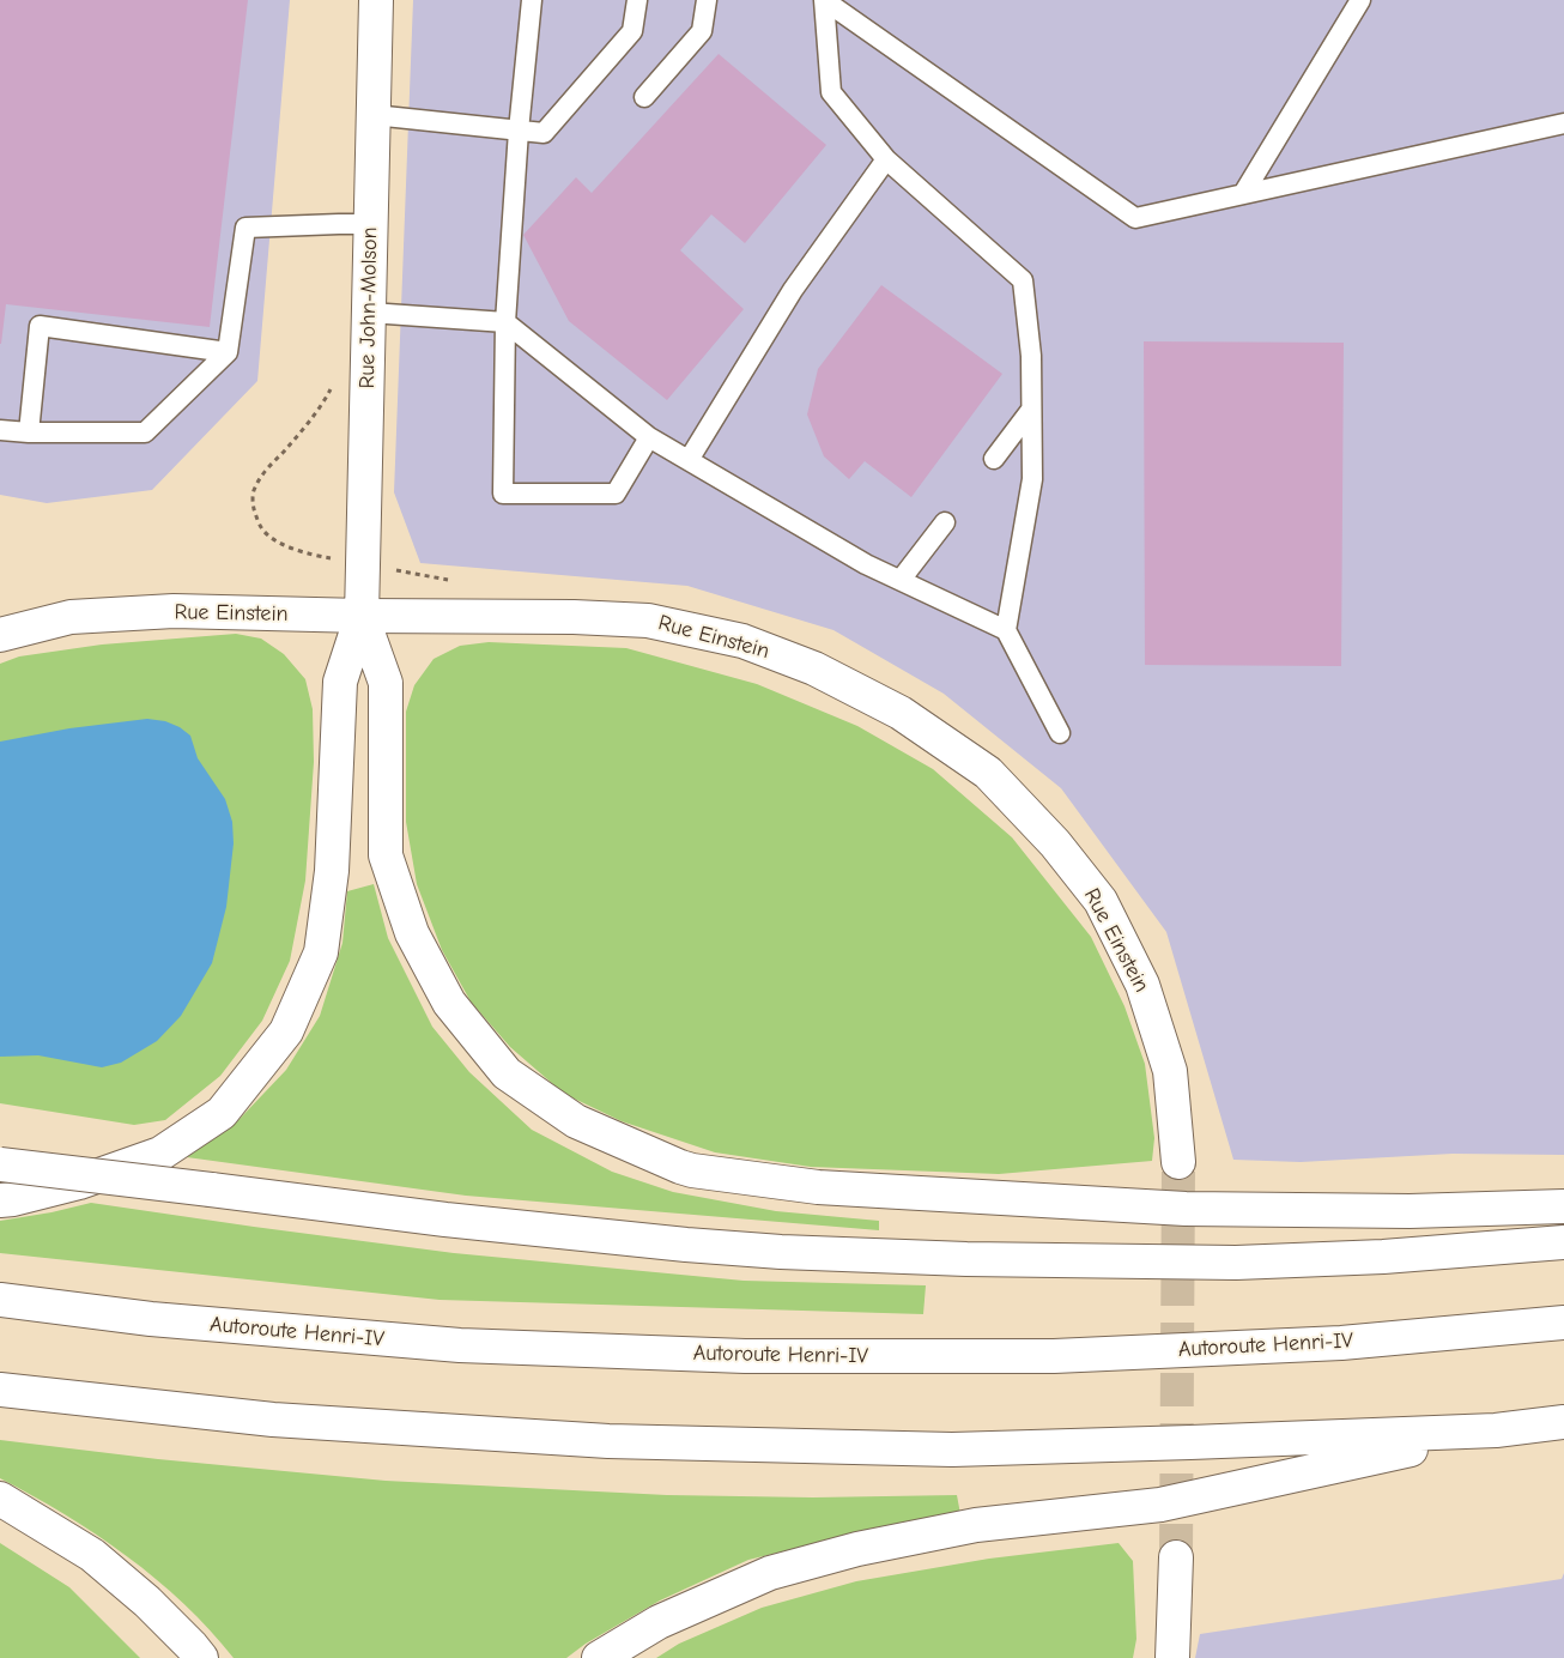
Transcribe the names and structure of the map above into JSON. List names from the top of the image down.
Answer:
{
  "streets": {
    "main road": ["Rue John-Molson", "Rue Einstein", "Autoroute Henri-IV"]
  },
  "crossings": [
    ["Rue John-Molson", "Rue Einstein"]
  ]
}
